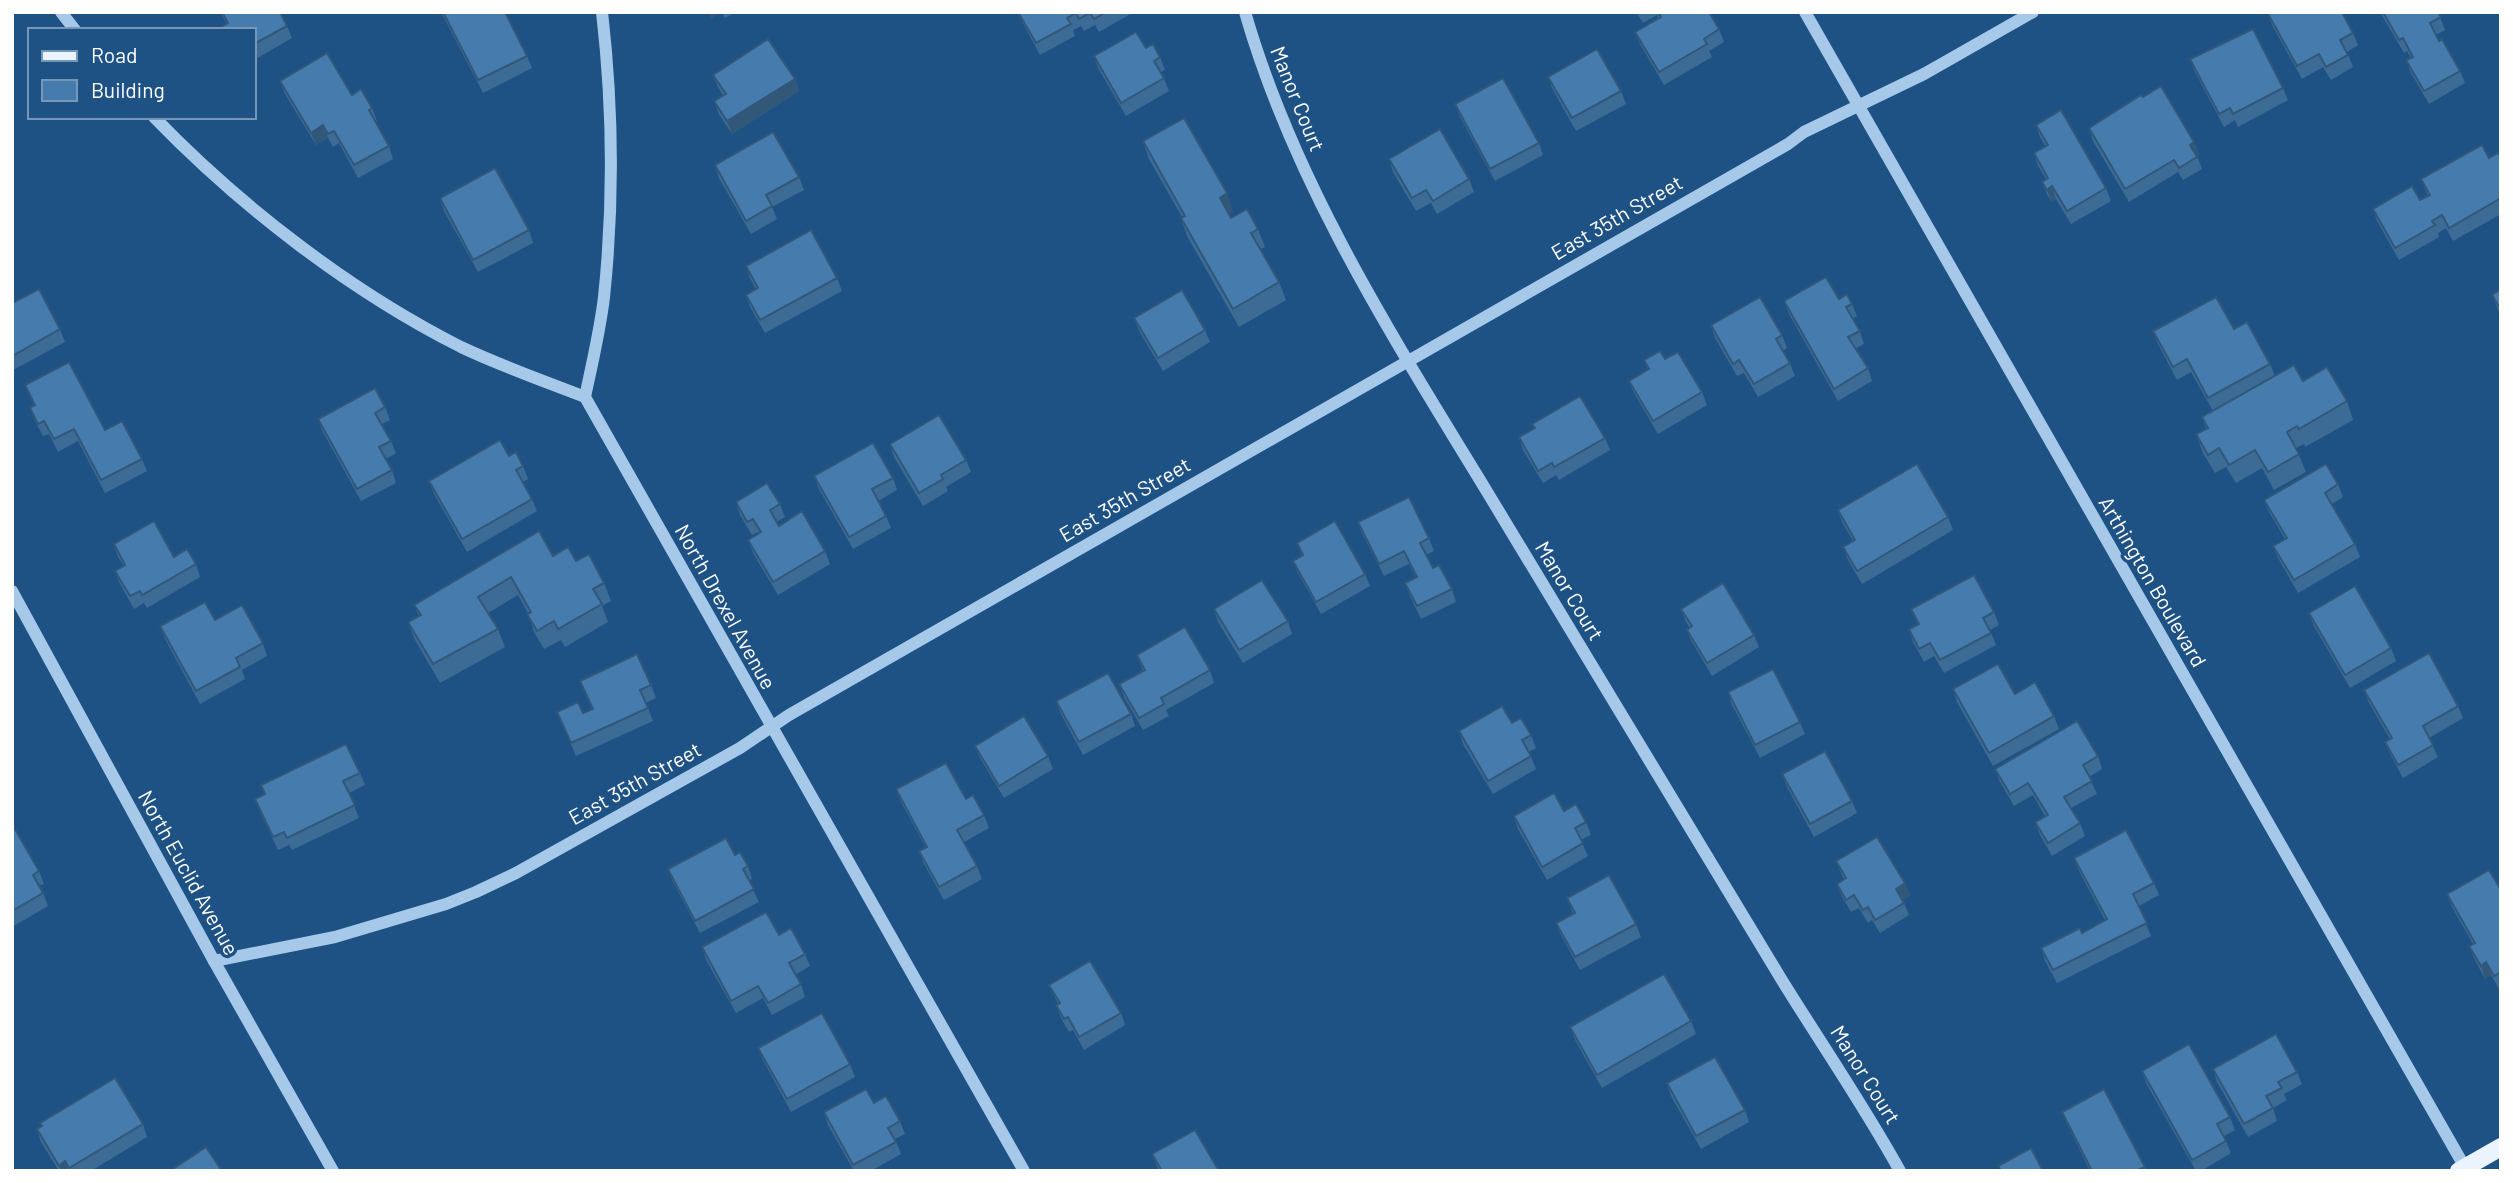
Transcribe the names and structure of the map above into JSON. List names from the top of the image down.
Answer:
{
  "streets": {
    "street": [
      "Manor Court",
      "East 35th Street",
      "Arthington Boulevard",
      "North Drexel Avenue",
      "North Euclid Avenue"
    ]
  },
  "crossings": [
    ["Manor Court", "East 35th Street"],
    ["East 35th Street", "Arthington Boulevard"],
    ["East 35th Street", "North Drexel Avenue"],
    ["East 35th Street", "North Euclid Avenue"]
  ],
  "legend": ["Road", "Building"]
}
